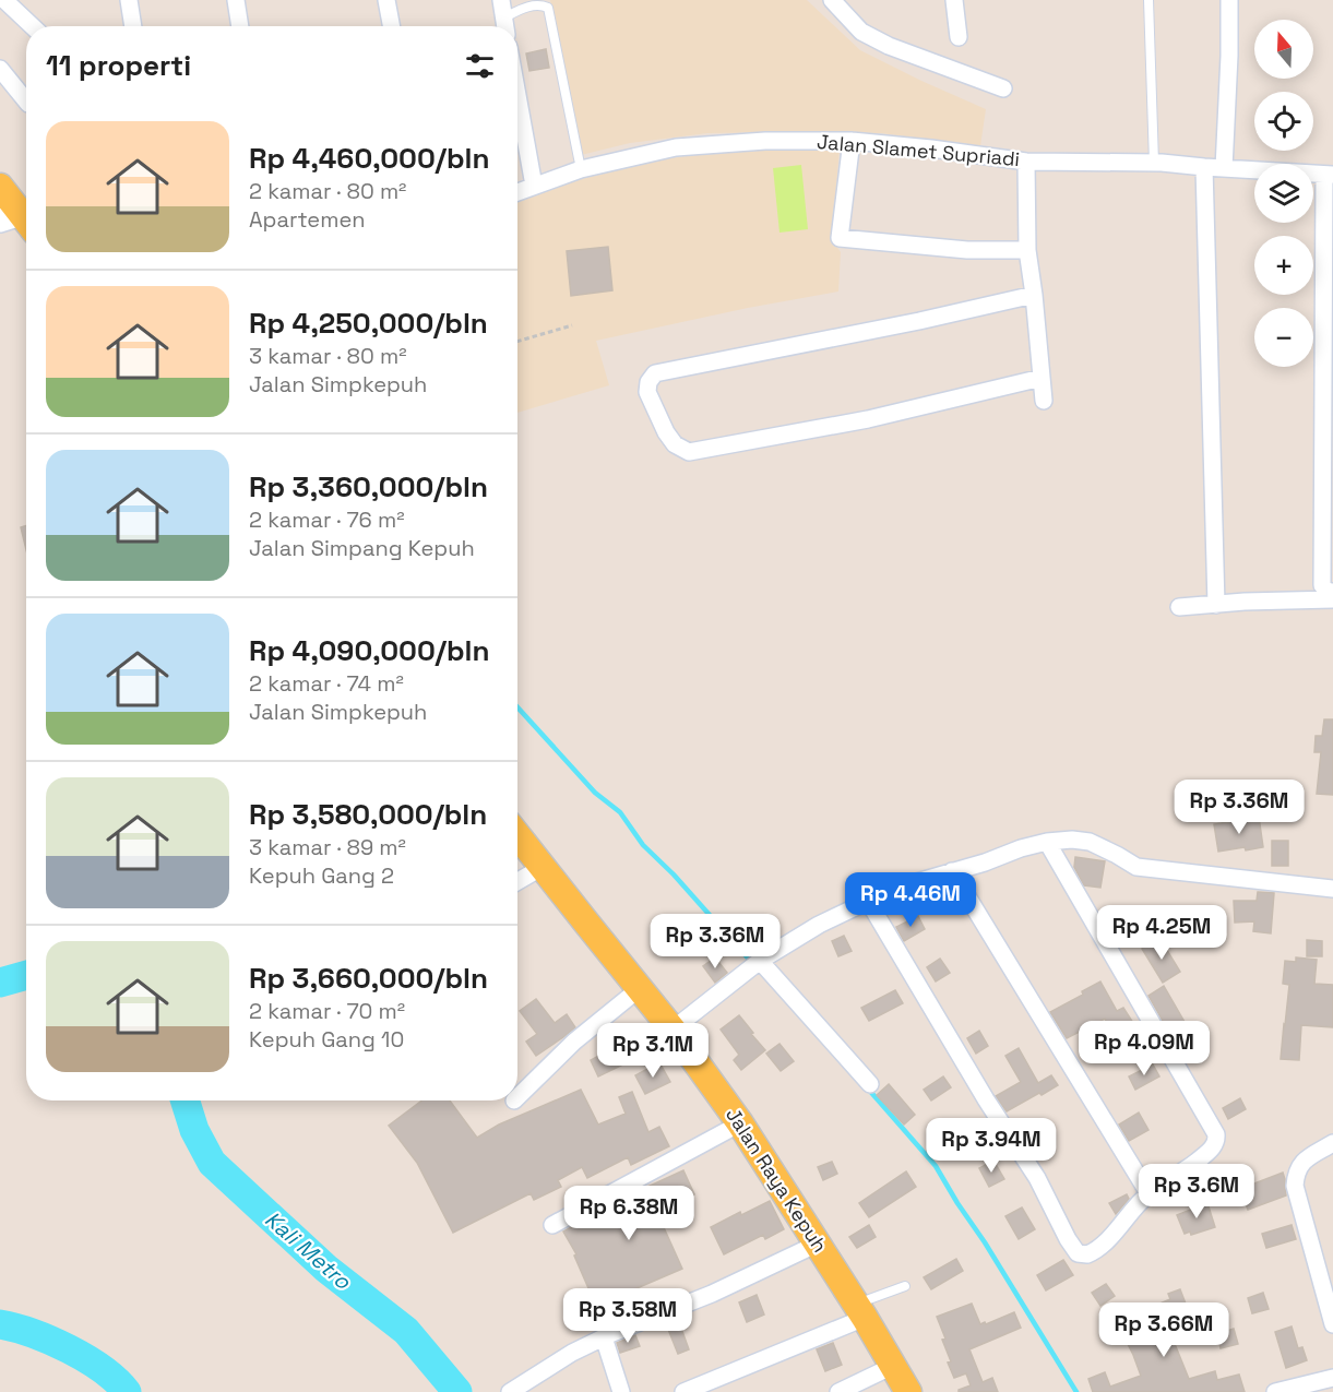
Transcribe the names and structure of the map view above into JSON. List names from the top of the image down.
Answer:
{
  "streets": {
    "main road": ["Jalan Raya Kepuh"],
    "street": ["Jalan Slamet Supriadi"]
  },
  "water": ["Kali Metro"],
  "north": "top",
  "page": {
    "map_buttons": ["+", "−"],
    "heading": "11 properti",
    "list": [
      {
        "name": "Rp 4,460,000/bln",
        "note": "2 kamar · 80 m² · Apartemen"
      },
      {
        "name": "Rp 4,250,000/bln",
        "note": "3 kamar · 80 m² · Jalan Simpkepuh"
      },
      {
        "name": "Rp 3,360,000/bln",
        "note": "2 kamar · 76 m² · Jalan Simpang Kepuh"
      },
      {
        "name": "Rp 4,090,000/bln",
        "note": "2 kamar · 74 m² · Jalan Simpkepuh"
      },
      {
        "name": "Rp 3,580,000/bln",
        "note": "3 kamar · 89 m² · Kepuh Gang 2"
      },
      {
        "name": "Rp 3,660,000/bln",
        "note": "2 kamar · 70 m² · Kepuh Gang 10"
      }
    ],
    "price": [
      "Rp 3.36M",
      "Rp 4.46M",
      "Rp 4.25M",
      "Rp 3.36M",
      "Rp 4.09M",
      "Rp 3.1M",
      "Rp 3.94M",
      "Rp 3.6M",
      "Rp 6.38M",
      "Rp 3.58M",
      "Rp 3.66M"
    ]
  }
}
